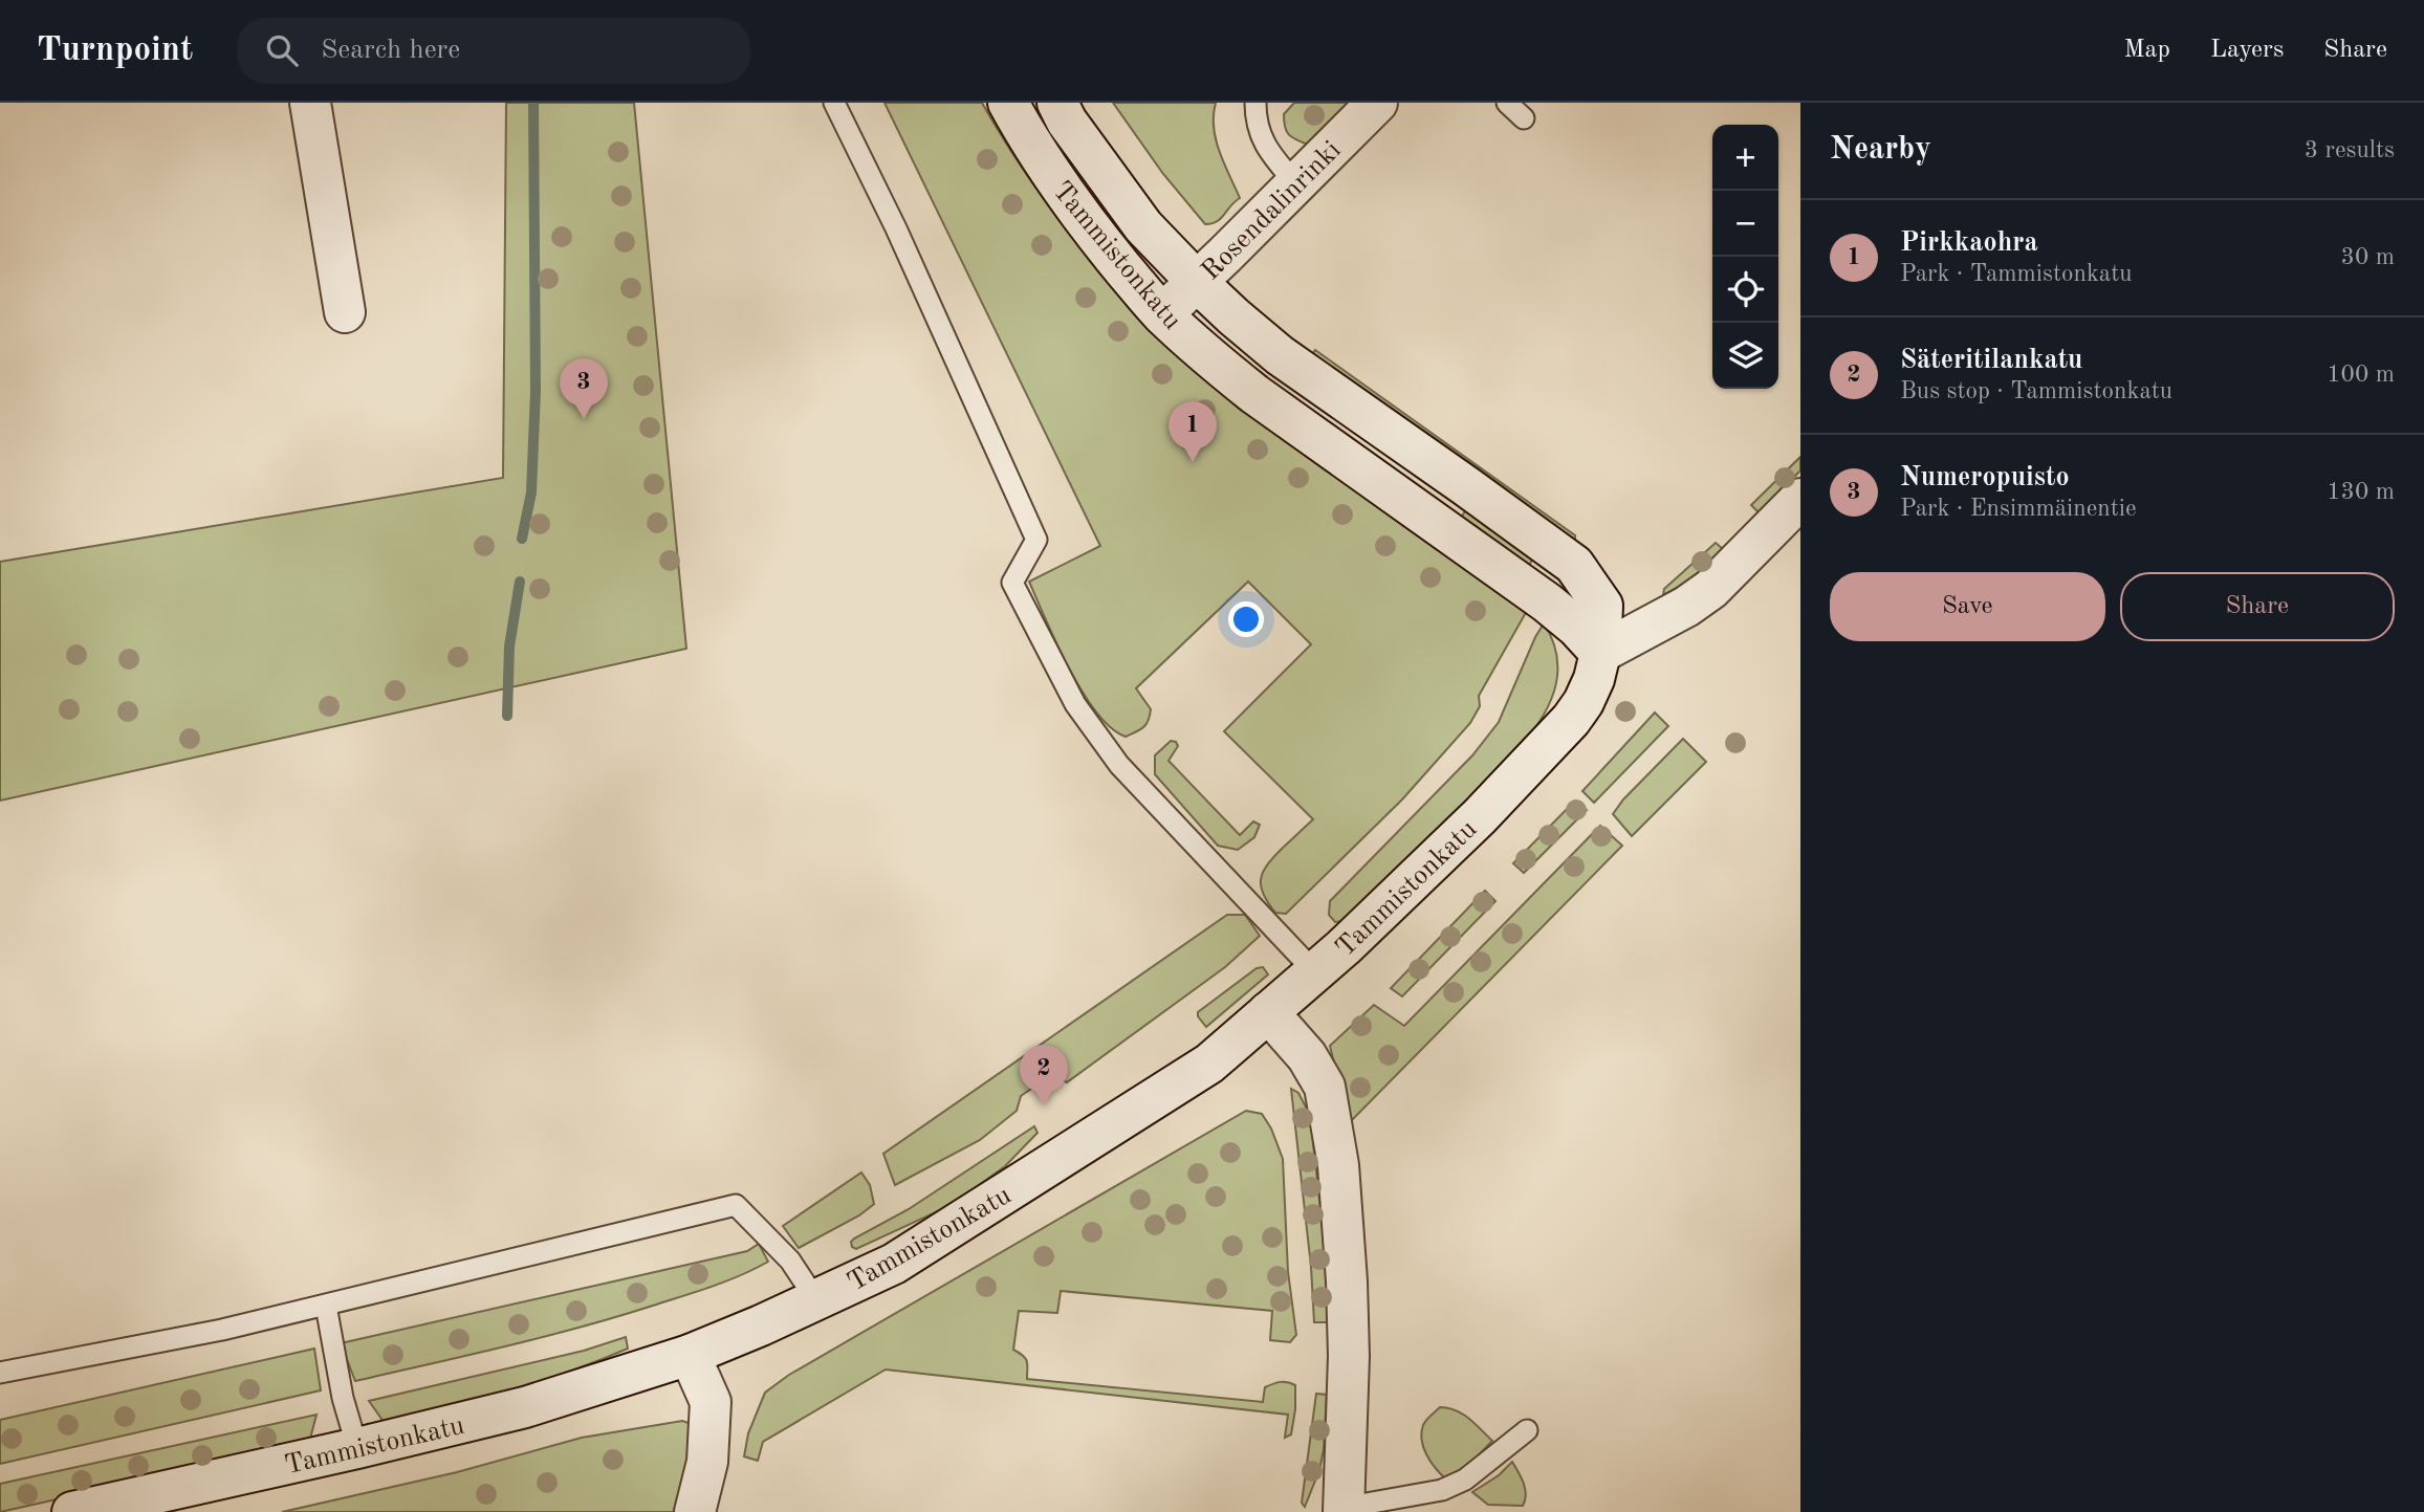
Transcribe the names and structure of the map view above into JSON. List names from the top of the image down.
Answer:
{
  "streets": {
    "street": ["Rosendalinrinki", "Tammistonkatu"]
  },
  "crossings": [
    ["Rosendalinrinki", "Tammistonkatu"]
  ],
  "page": {
    "header": "Turnpoint",
    "search": "Search here",
    "nav": ["Map", "Layers", "Share"],
    "heading": ["Nearby", "3 results"],
    "map_buttons": ["+", "−"],
    "list": [
      {
        "mark": "1",
        "name": "Pirkkaohra",
        "note": "Park · Tammistonkatu",
        "value": "30 m"
      },
      {
        "mark": "2",
        "name": "Säteritilankatu",
        "note": "Bus stop · Tammistonkatu",
        "value": "100 m"
      },
      {
        "mark": "3",
        "name": "Numeropuisto",
        "note": "Park · Ensimmäinentie",
        "value": "130 m"
      }
    ],
    "pins": ["3", "1", "2"],
    "buttons": ["Save", "Share"]
  }
}
